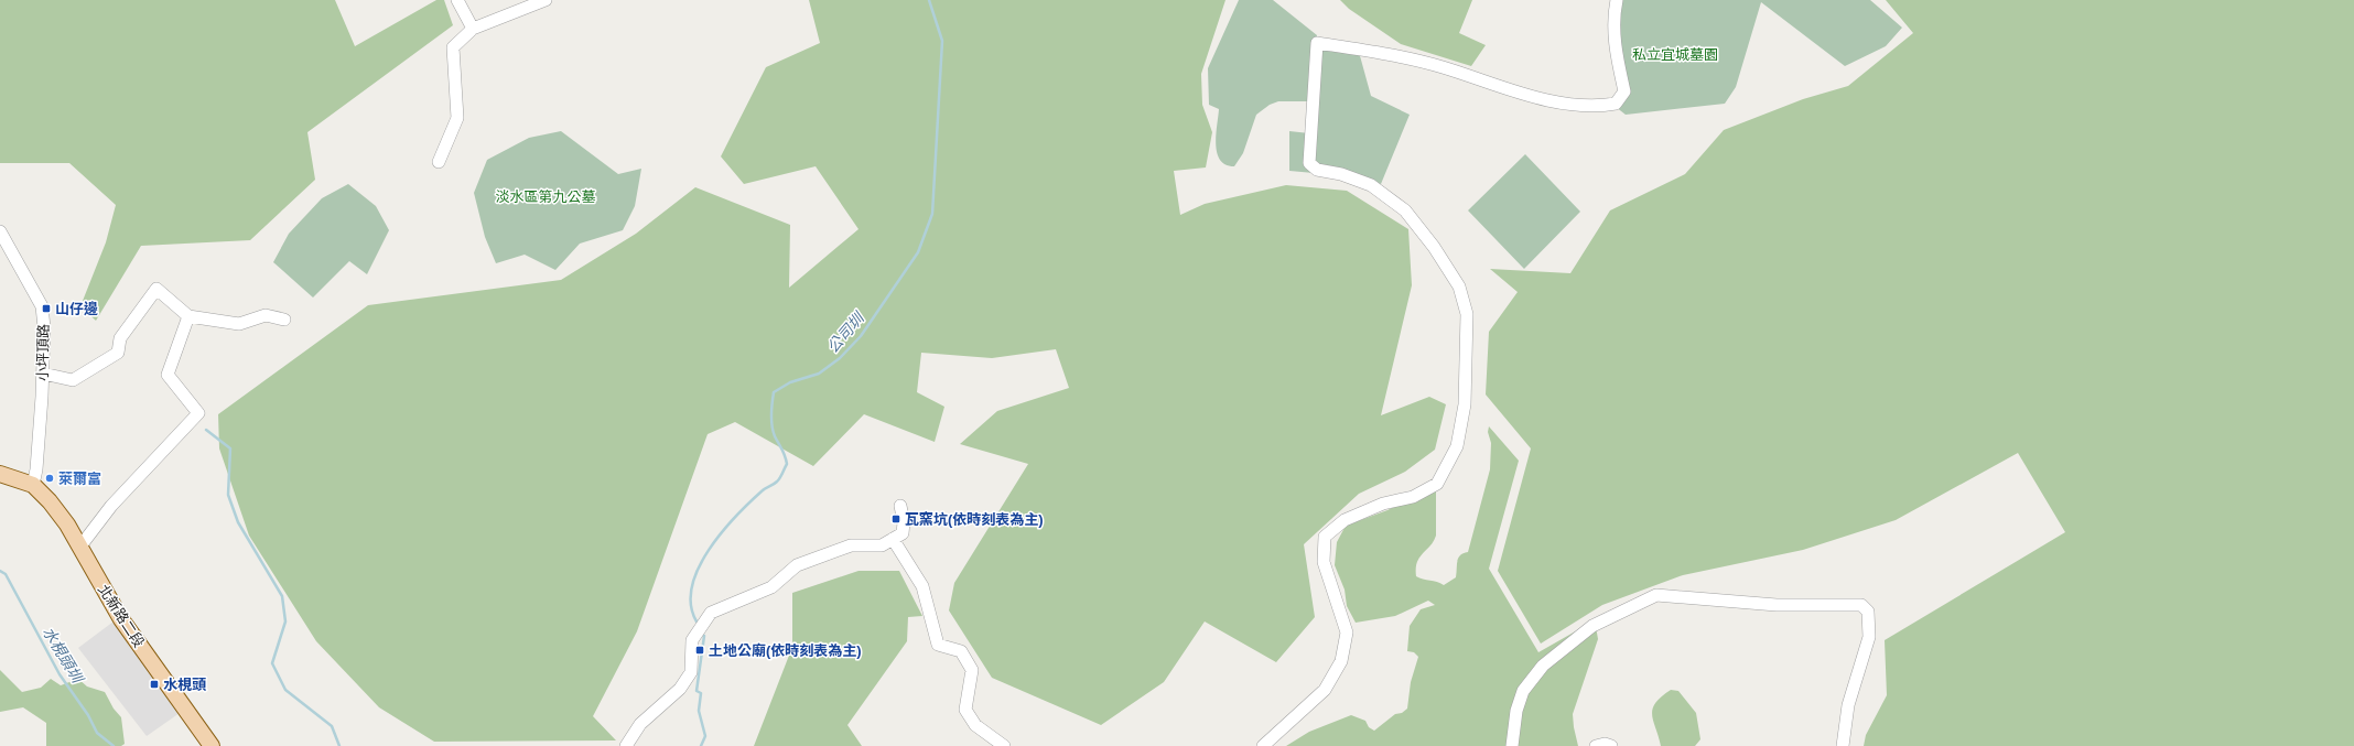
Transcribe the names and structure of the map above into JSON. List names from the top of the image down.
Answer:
{
  "streets": {
    "main road": ["北新路二段"],
    "street": ["小坪頂路"]
  },
  "crossings": [
    ["小坪頂路", "北新路二段"]
  ],
  "water": ["公司圳", "水梘頭圳"],
  "parks": ["私立宜城墓園", "淡水區第九公墓"],
  "places": {
    "transit": [
      "山仔邊",
      "瓦窯坑(依時刻表為主)",
      "土地公廟(依時刻表為主)",
      "水梘頭"
    ],
    "other": ["萊爾富"]
  }
}
